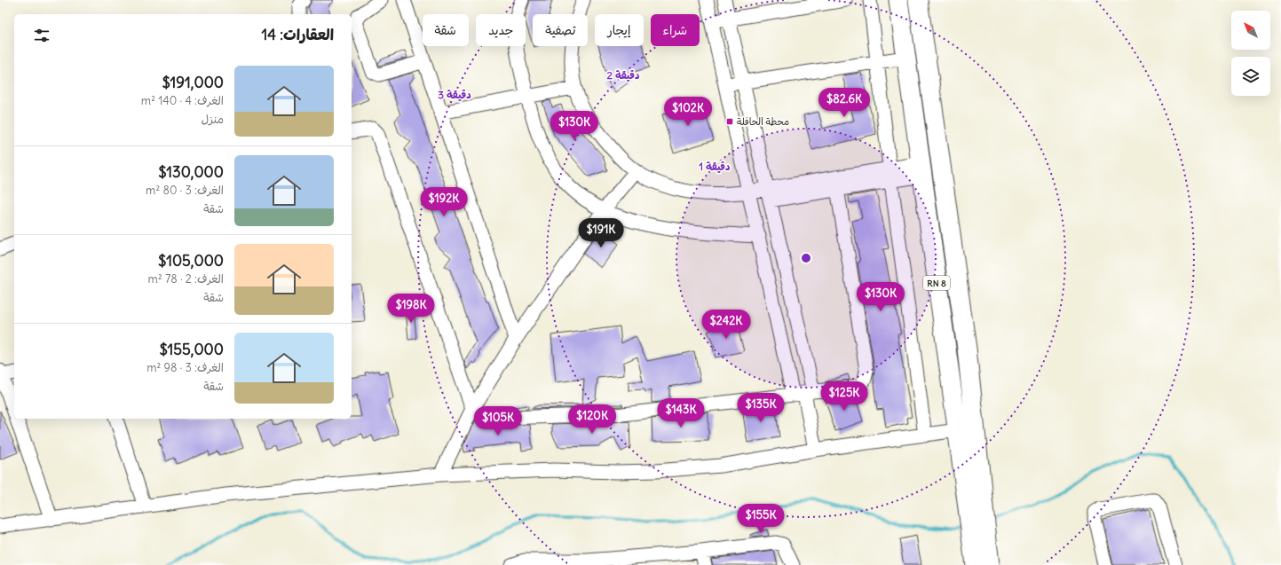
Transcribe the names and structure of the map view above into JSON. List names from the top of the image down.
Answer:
{
  "streets": {
    "highway": ["RN 8"]
  },
  "places": {
    "transit": ["محطة الحافلة"]
  },
  "north": "top left",
  "page": {
    "chip": [
      "شراء",
      "إيجار",
      "تصفية",
      "جديد",
      "شقة"
    ],
    "heading": "العقارات: 14",
    "list": [
      {
        "name": "$191,000",
        "note": "الغرف: 4 · 140 m² · منزل"
      },
      {
        "name": "$130,000",
        "note": "الغرف: 3 · 80 m² · شقة"
      },
      {
        "name": "$105,000",
        "note": "الغرف: 2 · 78 m² · شقة"
      },
      {
        "name": "$155,000",
        "note": "الغرف: 3 · 98 m² · شقة"
      }
    ],
    "price": [
      "$82.6K",
      "$102K",
      "$130K",
      "$192K",
      "$191K",
      "$130K",
      "$198K",
      "$242K",
      "$125K",
      "$135K",
      "$143K",
      "$120K",
      "$105K",
      "$155K"
    ]
  },
  "rings": ["2 دقيقة", "3 دقيقة", "1 دقيقة"]
}
